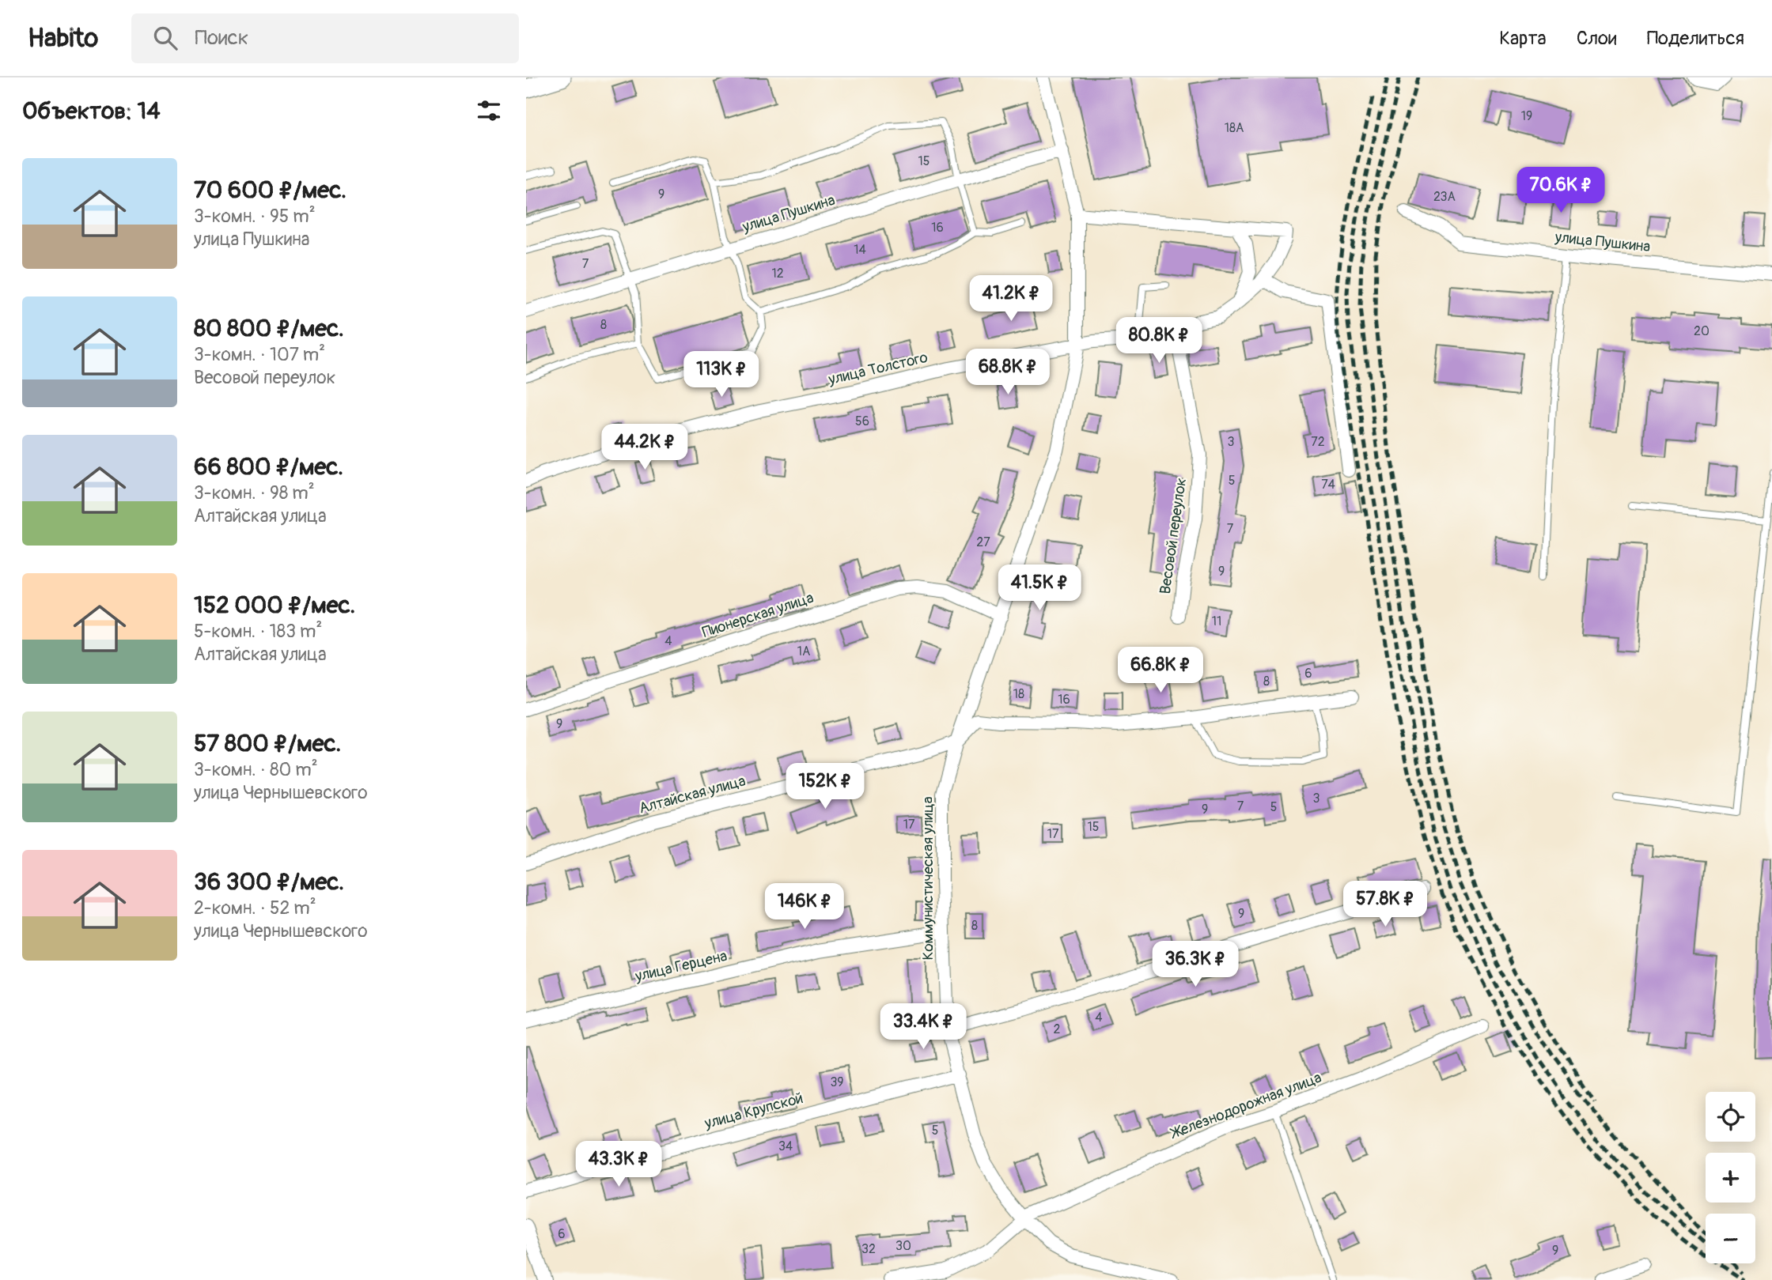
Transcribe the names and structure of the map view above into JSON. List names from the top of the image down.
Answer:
{
  "streets": {
    "street": [
      "улица Пушкина",
      "улица Толстого",
      "Весовой переулок",
      "Пионерская улица",
      "Алтайская улица",
      "Коммунистическая улица",
      "улица Герцена",
      "Железнодорожная улица",
      "улица Крупской"
    ]
  },
  "crossings": [
    ["улица Пушкина", "Коммунистическая улица"],
    ["улица Толстого", "Весовой переулок"],
    ["улица Толстого", "Коммунистическая улица"],
    ["Пионерская улица", "Коммунистическая улица"],
    ["Алтайская улица", "Коммунистическая улица"],
    ["Коммунистическая улица", "улица Герцена"],
    ["Коммунистическая улица", "Железнодорожная улица"],
    ["Коммунистическая улица", "улица Крупской"]
  ],
  "house_numbers": [
    "19",
    "18А",
    "15",
    "9",
    "23А",
    "16",
    "14",
    "7",
    "12",
    "8",
    "20",
    "56",
    "3",
    "72",
    "5",
    "74",
    "7",
    "27",
    "9",
    "11",
    "4",
    "1А",
    "6",
    "8",
    "18",
    "16",
    "9",
    "3",
    "7",
    "5",
    "9",
    "17",
    "15",
    "17",
    "9",
    "8",
    "4",
    "2",
    "39",
    "5",
    "34",
    "6",
    "30",
    "32",
    "9"
  ],
  "page": {
    "header": "Habito",
    "search": "Поиск",
    "nav": ["Карта", "Слои", "Поделиться"],
    "heading": "Объектов: 14",
    "list": [
      {
        "name": "70 600 ₽/мес.",
        "note": "3-комн. · 95 m² · улица Пушкина"
      },
      {
        "name": "80 800 ₽/мес.",
        "note": "3-комн. · 107 m² · Весовой переулок"
      },
      {
        "name": "66 800 ₽/мес.",
        "note": "3-комн. · 98 m² · Алтайская улица"
      },
      {
        "name": "152 000 ₽/мес.",
        "note": "5-комн. · 183 m² · Алтайская улица"
      },
      {
        "name": "57 800 ₽/мес.",
        "note": "3-комн. · 80 m² · улица Чернышевского"
      },
      {
        "name": "36 300 ₽/мес.",
        "note": "2-комн. · 52 m² · улица Чернышевского"
      }
    ],
    "price": [
      "70.6K ₽",
      "41.2K ₽",
      "80.8K ₽",
      "68.8K ₽",
      "113K ₽",
      "44.2K ₽",
      "41.5K ₽",
      "66.8K ₽",
      "152K ₽",
      "57.8K ₽",
      "146K ₽",
      "36.3K ₽",
      "33.4K ₽",
      "43.3K ₽"
    ],
    "map_buttons": ["+", "−"]
  }
}
